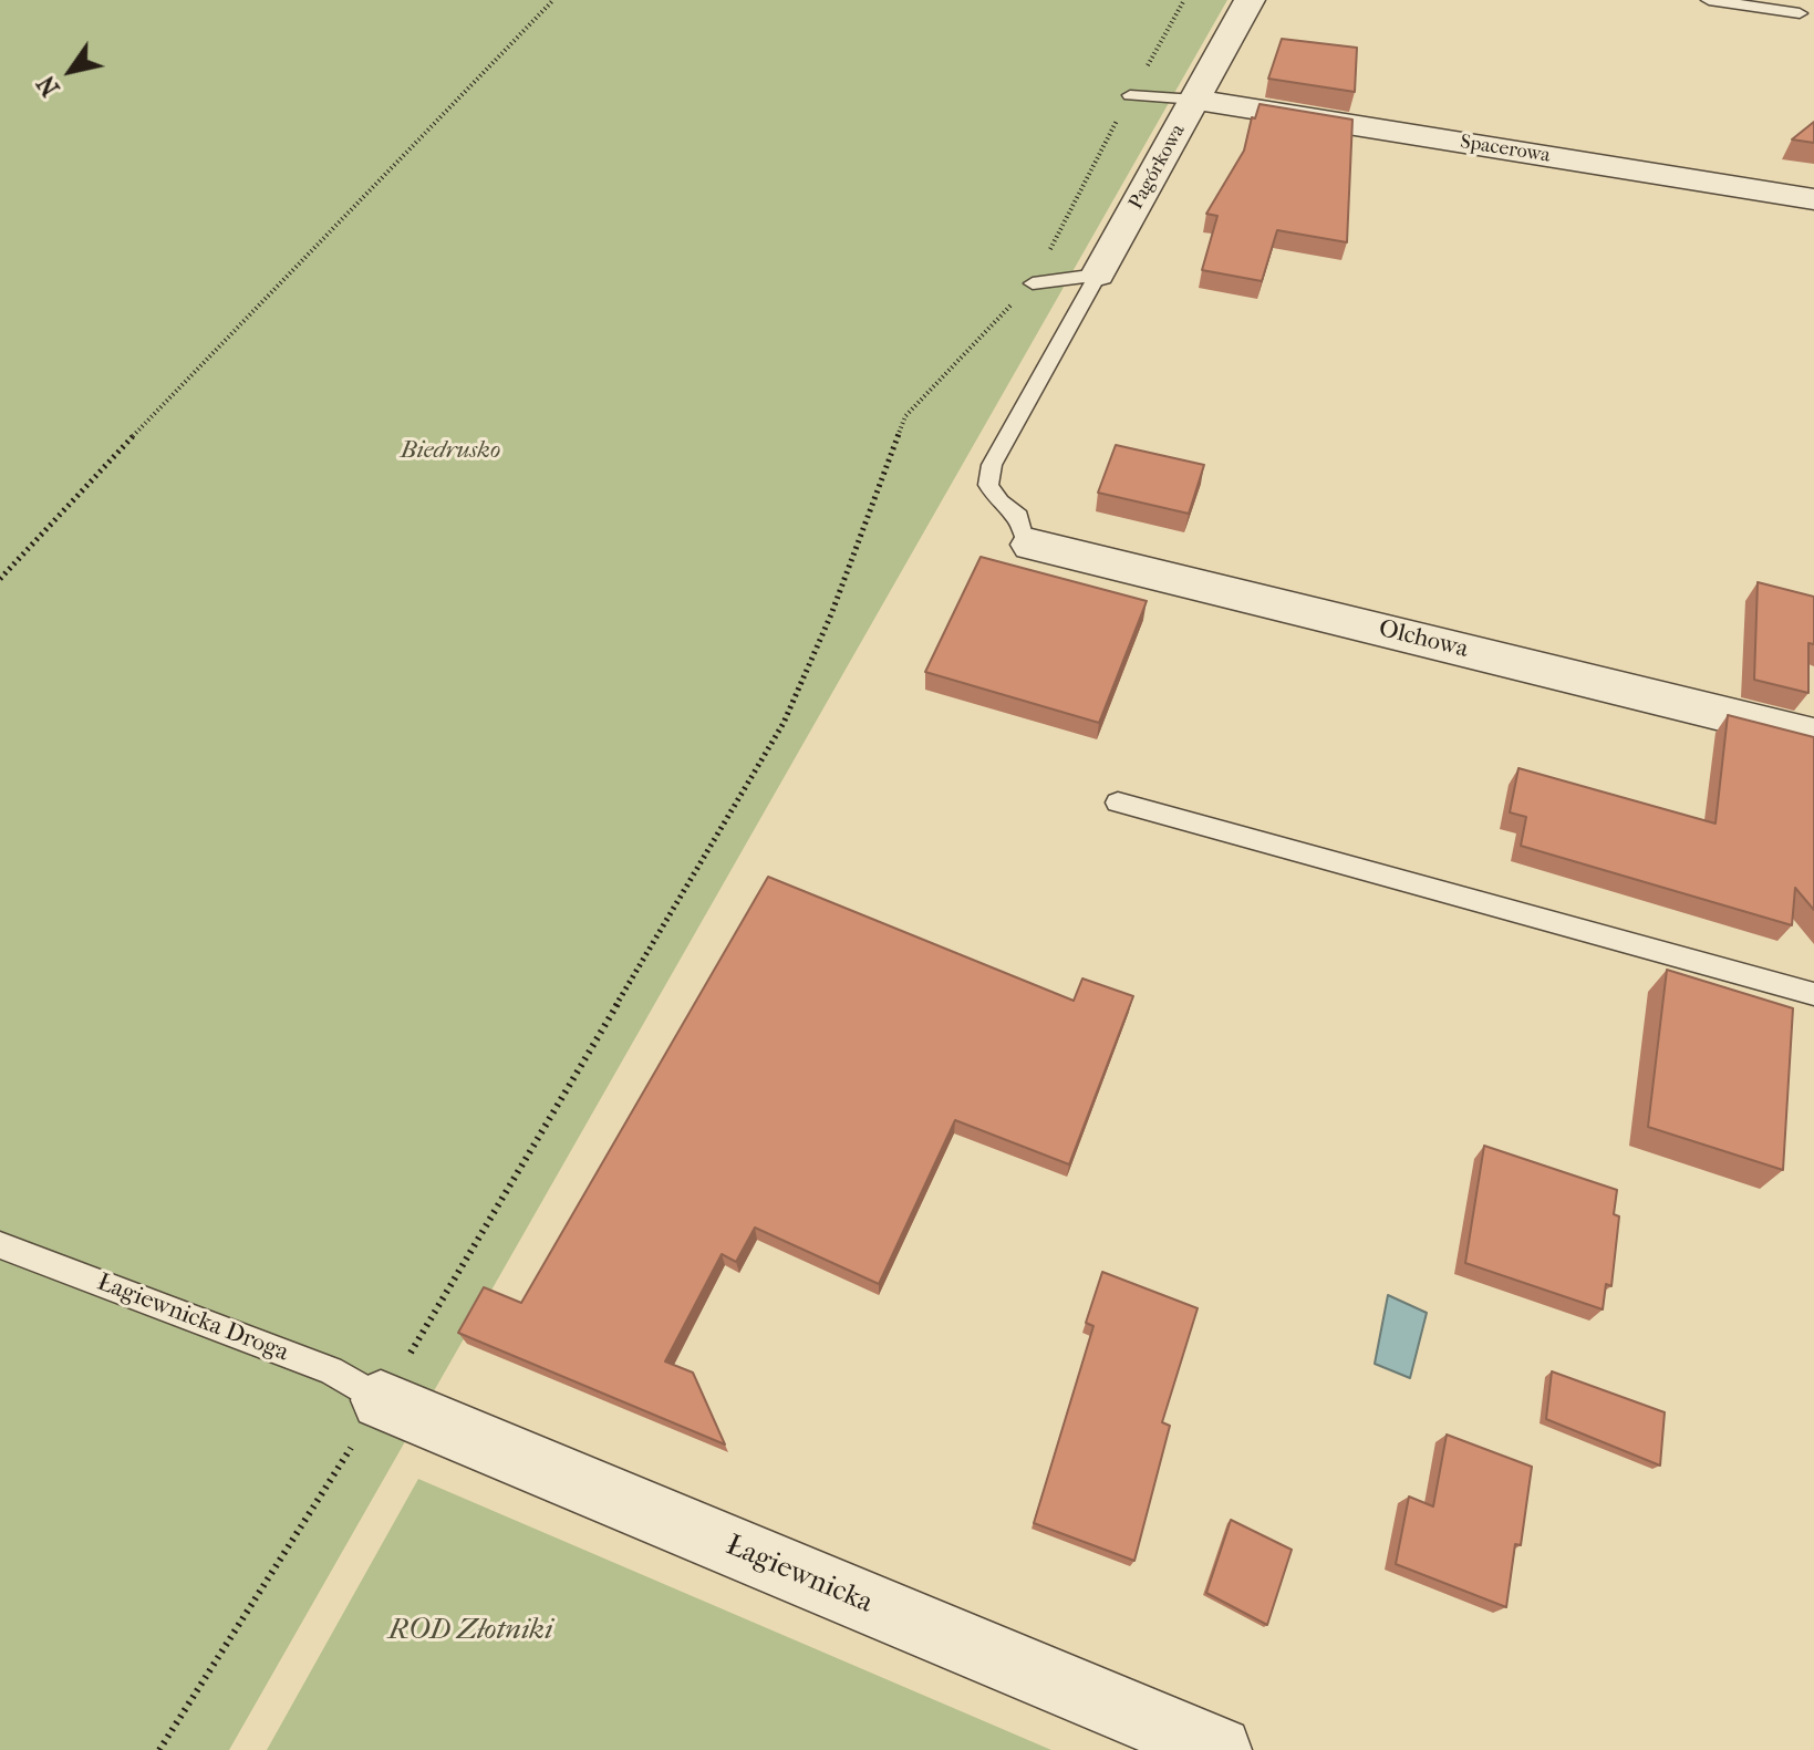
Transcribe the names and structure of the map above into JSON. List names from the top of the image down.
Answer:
{
  "streets": {
    "street": [
      "Spacerowa",
      "Pagórkowa",
      "Olchowa",
      "Łagiewnicka"
    ],
    "lane": ["Łagiewnicka Droga"]
  },
  "crossings": [
    ["Spacerowa", "Pagórkowa"],
    ["Łagiewnicka Droga", "Łagiewnicka"]
  ],
  "parks": ["Biedrusko", "ROD Złotniki"],
  "north": "bottom left"
}
